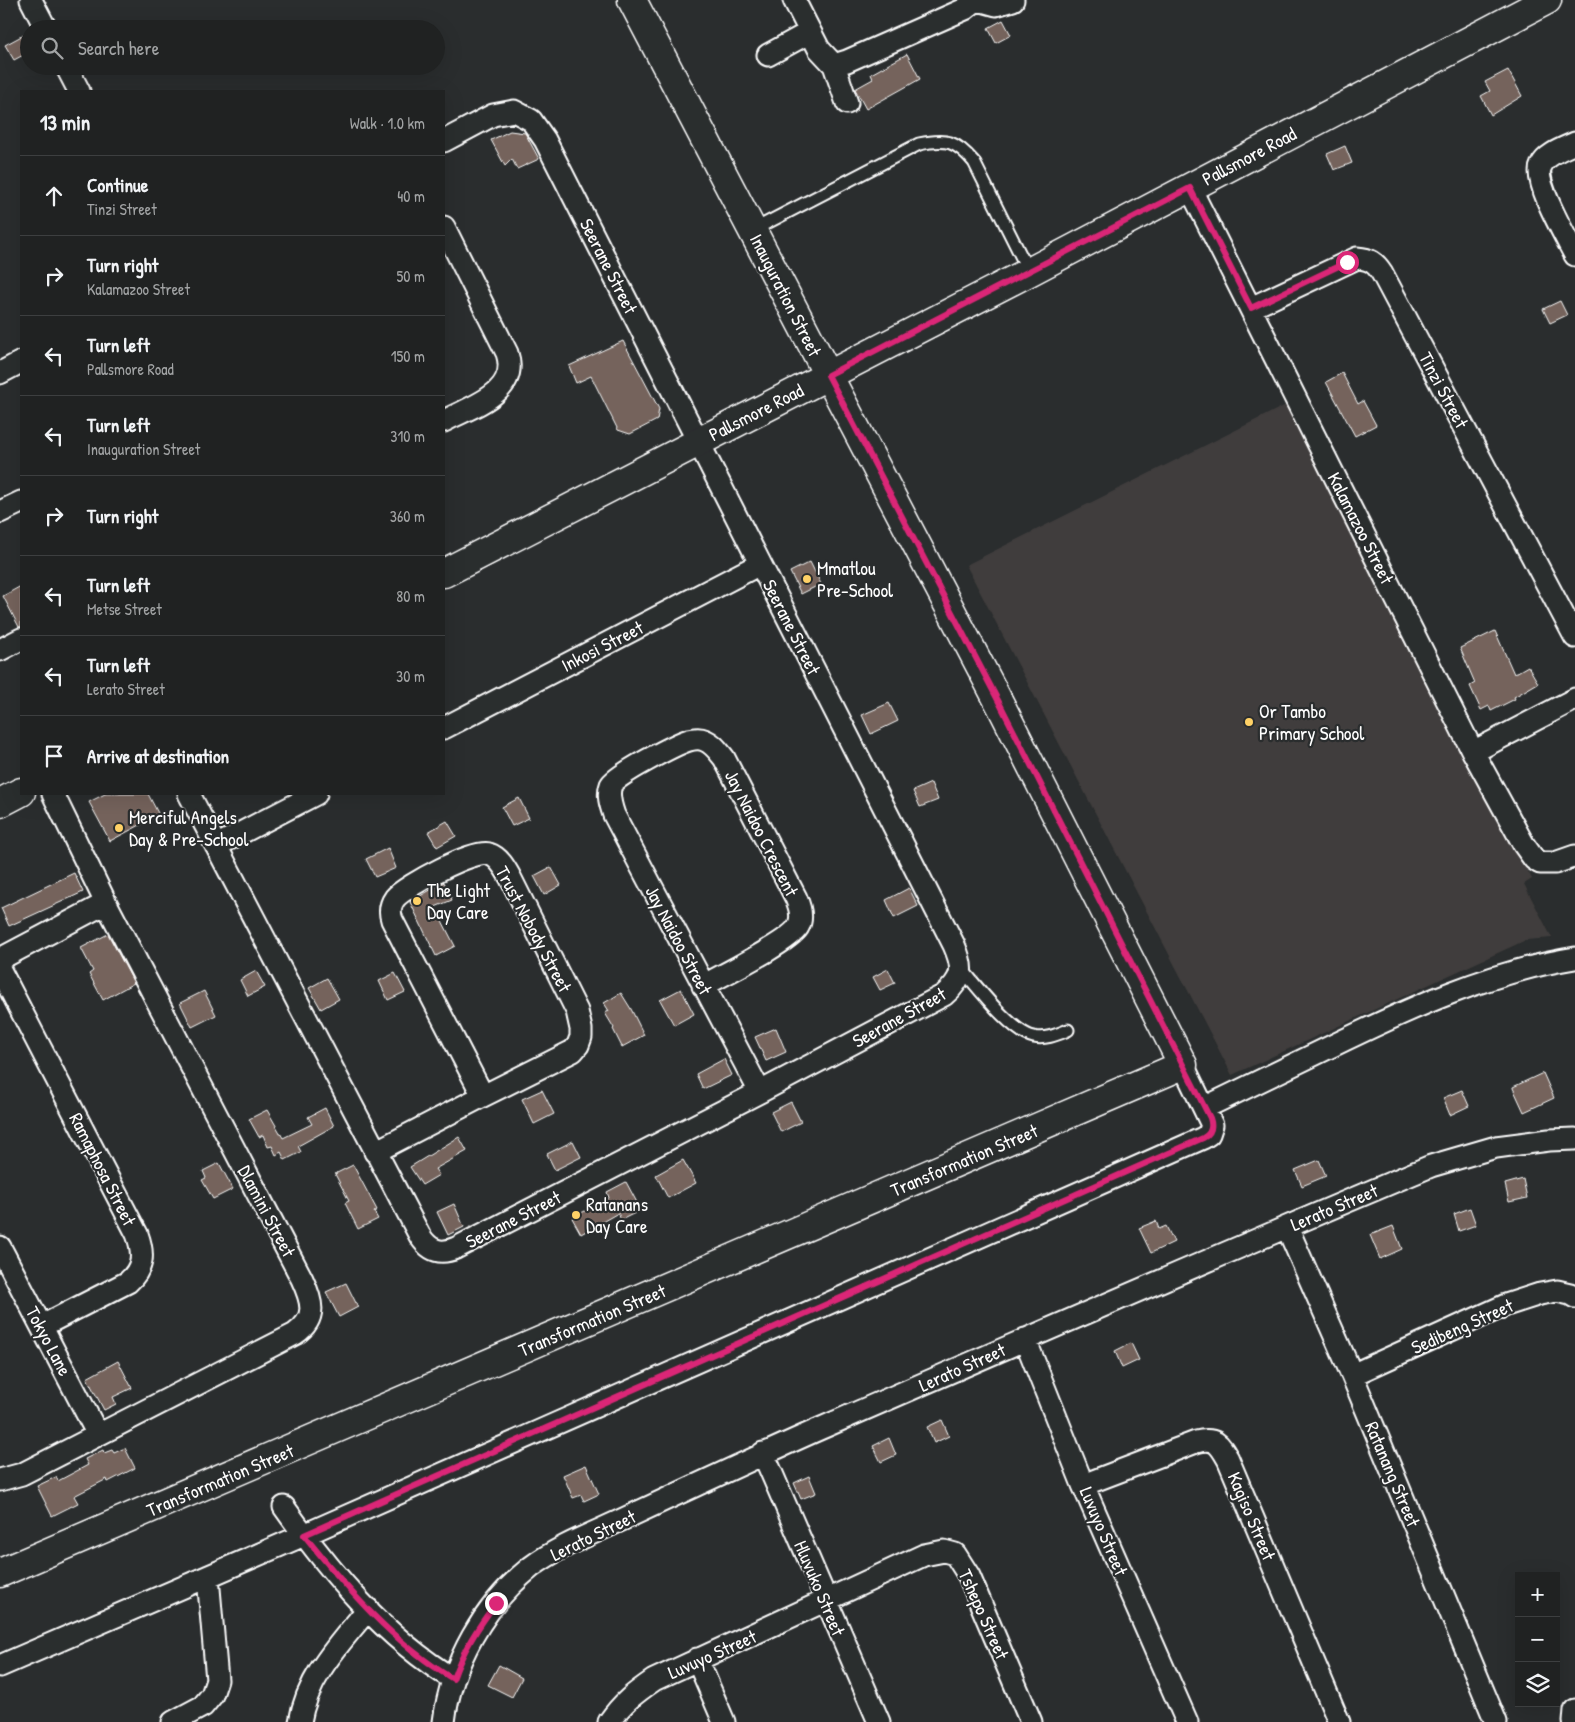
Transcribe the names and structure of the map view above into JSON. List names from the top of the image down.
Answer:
{
  "streets": {
    "street": [
      "Pallsmore Road",
      "Seerane Street",
      "Inauguration Street",
      "Tinzi Street",
      "Kalamazoo Street",
      "Inkosi Street",
      "Jay Naidoo Crescent",
      "Trust Nobody Street",
      "Jay Naidoo Street",
      "Transformation Street",
      "Ramaphosa Street",
      "Lerato Street",
      "Dlamini Street",
      "Sedibeng Street",
      "Tokyo Lane",
      "Ratanang Street",
      "Kagiso Street",
      "Luvuyo Street",
      "Hluvuko Street",
      "Tshepo Street"
    ]
  },
  "crossings": [
    ["Pallsmore Road", "Seerane Street"],
    ["Pallsmore Road", "Inauguration Street"],
    ["Pallsmore Road", "Kalamazoo Street"],
    ["Seerane Street", "Inkosi Street"],
    ["Seerane Street", "Trust Nobody Street"],
    ["Seerane Street", "Jay Naidoo Street"],
    ["Inauguration Street", "Transformation Street"],
    ["Tinzi Street", "Kalamazoo Street"],
    ["Jay Naidoo Crescent", "Jay Naidoo Street"],
    ["Ramaphosa Street", "Tokyo Lane"],
    ["Lerato Street", "Ratanang Street"],
    ["Lerato Street", "Luvuyo Street"],
    ["Lerato Street", "Hluvuko Street"],
    ["Dlamini Street", "Tokyo Lane"],
    ["Sedibeng Street", "Ratanang Street"],
    ["Kagiso Street", "Luvuyo Street"],
    ["Luvuyo Street", "Hluvuko Street"],
    ["Luvuyo Street", "Tshepo Street"],
    ["Hluvuko Street", "Tshepo Street"]
  ],
  "places": [
    "Mmatlou Pre-School",
    "Or Tambo Primary School",
    "Merciful Angels Day & Pre-School",
    "The Light Day Care",
    "Ratanans Day Care"
  ],
  "page": {
    "search": "Search here",
    "heading": ["13 min", "Walk · 1.0 km"],
    "list": [
      ["Continue", "Tinzi Street", "40 m"],
      ["Turn right", "Kalamazoo Street", "50 m"],
      ["Turn left", "Pallsmore Road", "150 m"],
      ["Turn left", "Inauguration Street", "310 m"],
      ["Turn right", "360 m"],
      ["Turn left", "Metse Street", "80 m"],
      ["Turn left", "Lerato Street", "30 m"],
      "Arrive at destination"
    ],
    "map_buttons": ["+", "−"]
  }
}
